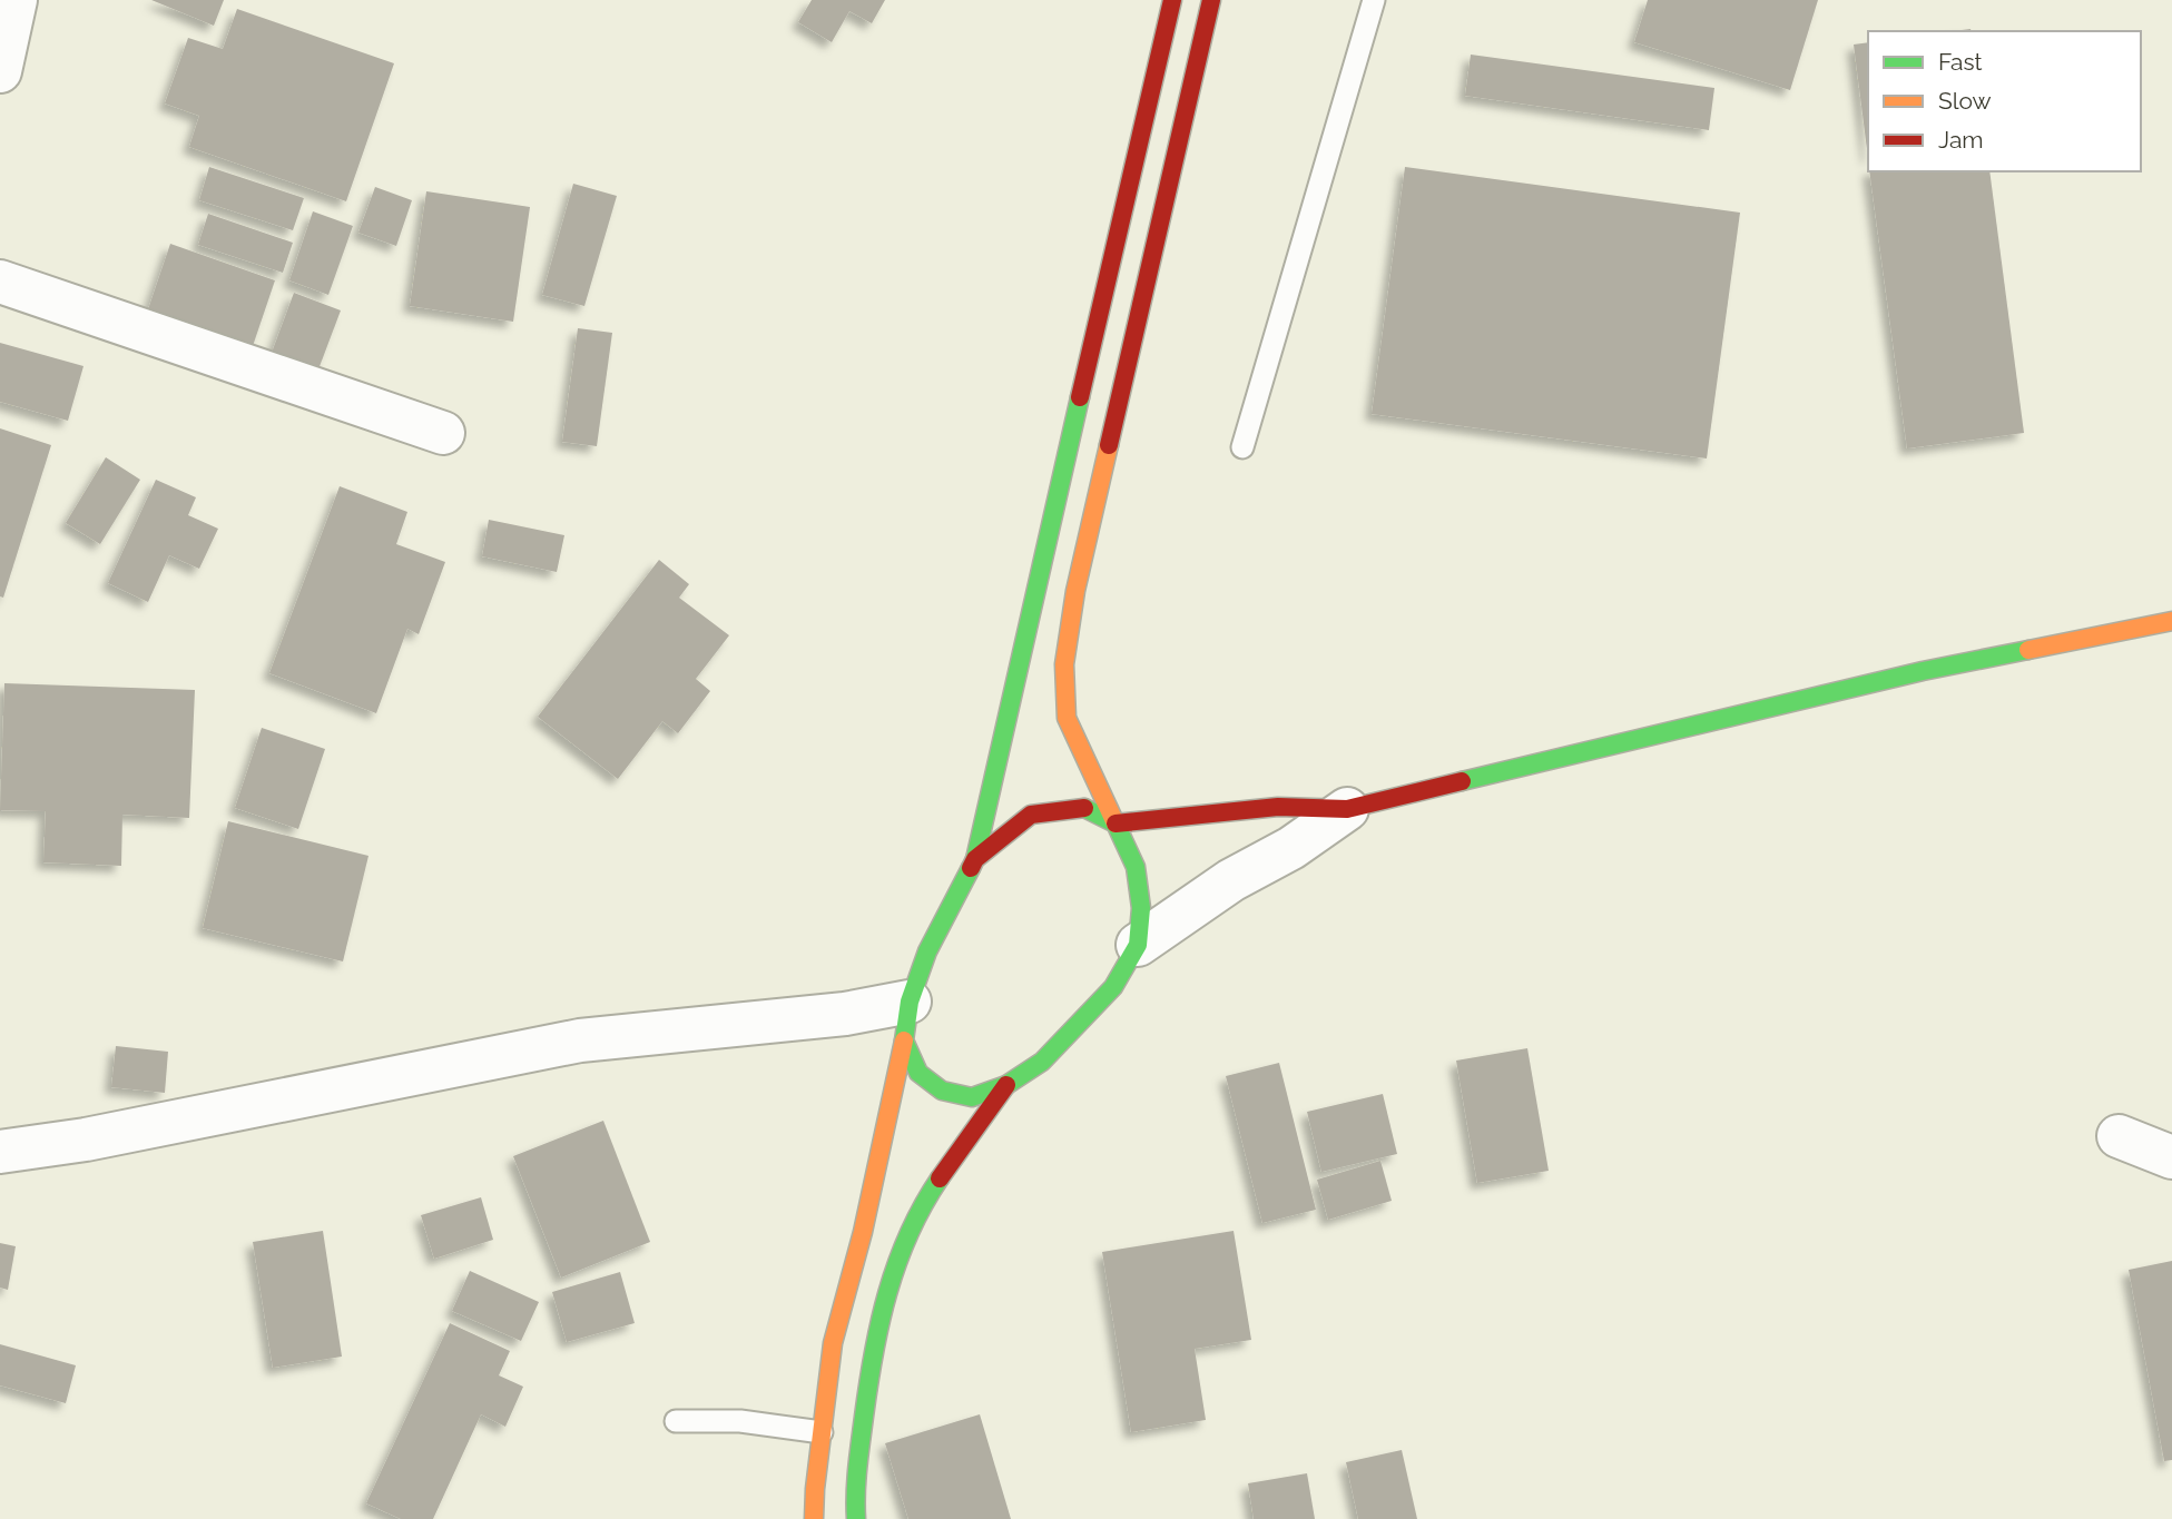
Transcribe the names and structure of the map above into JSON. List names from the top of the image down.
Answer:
{
  "legend": ["Fast", "Slow", "Jam"]
}
